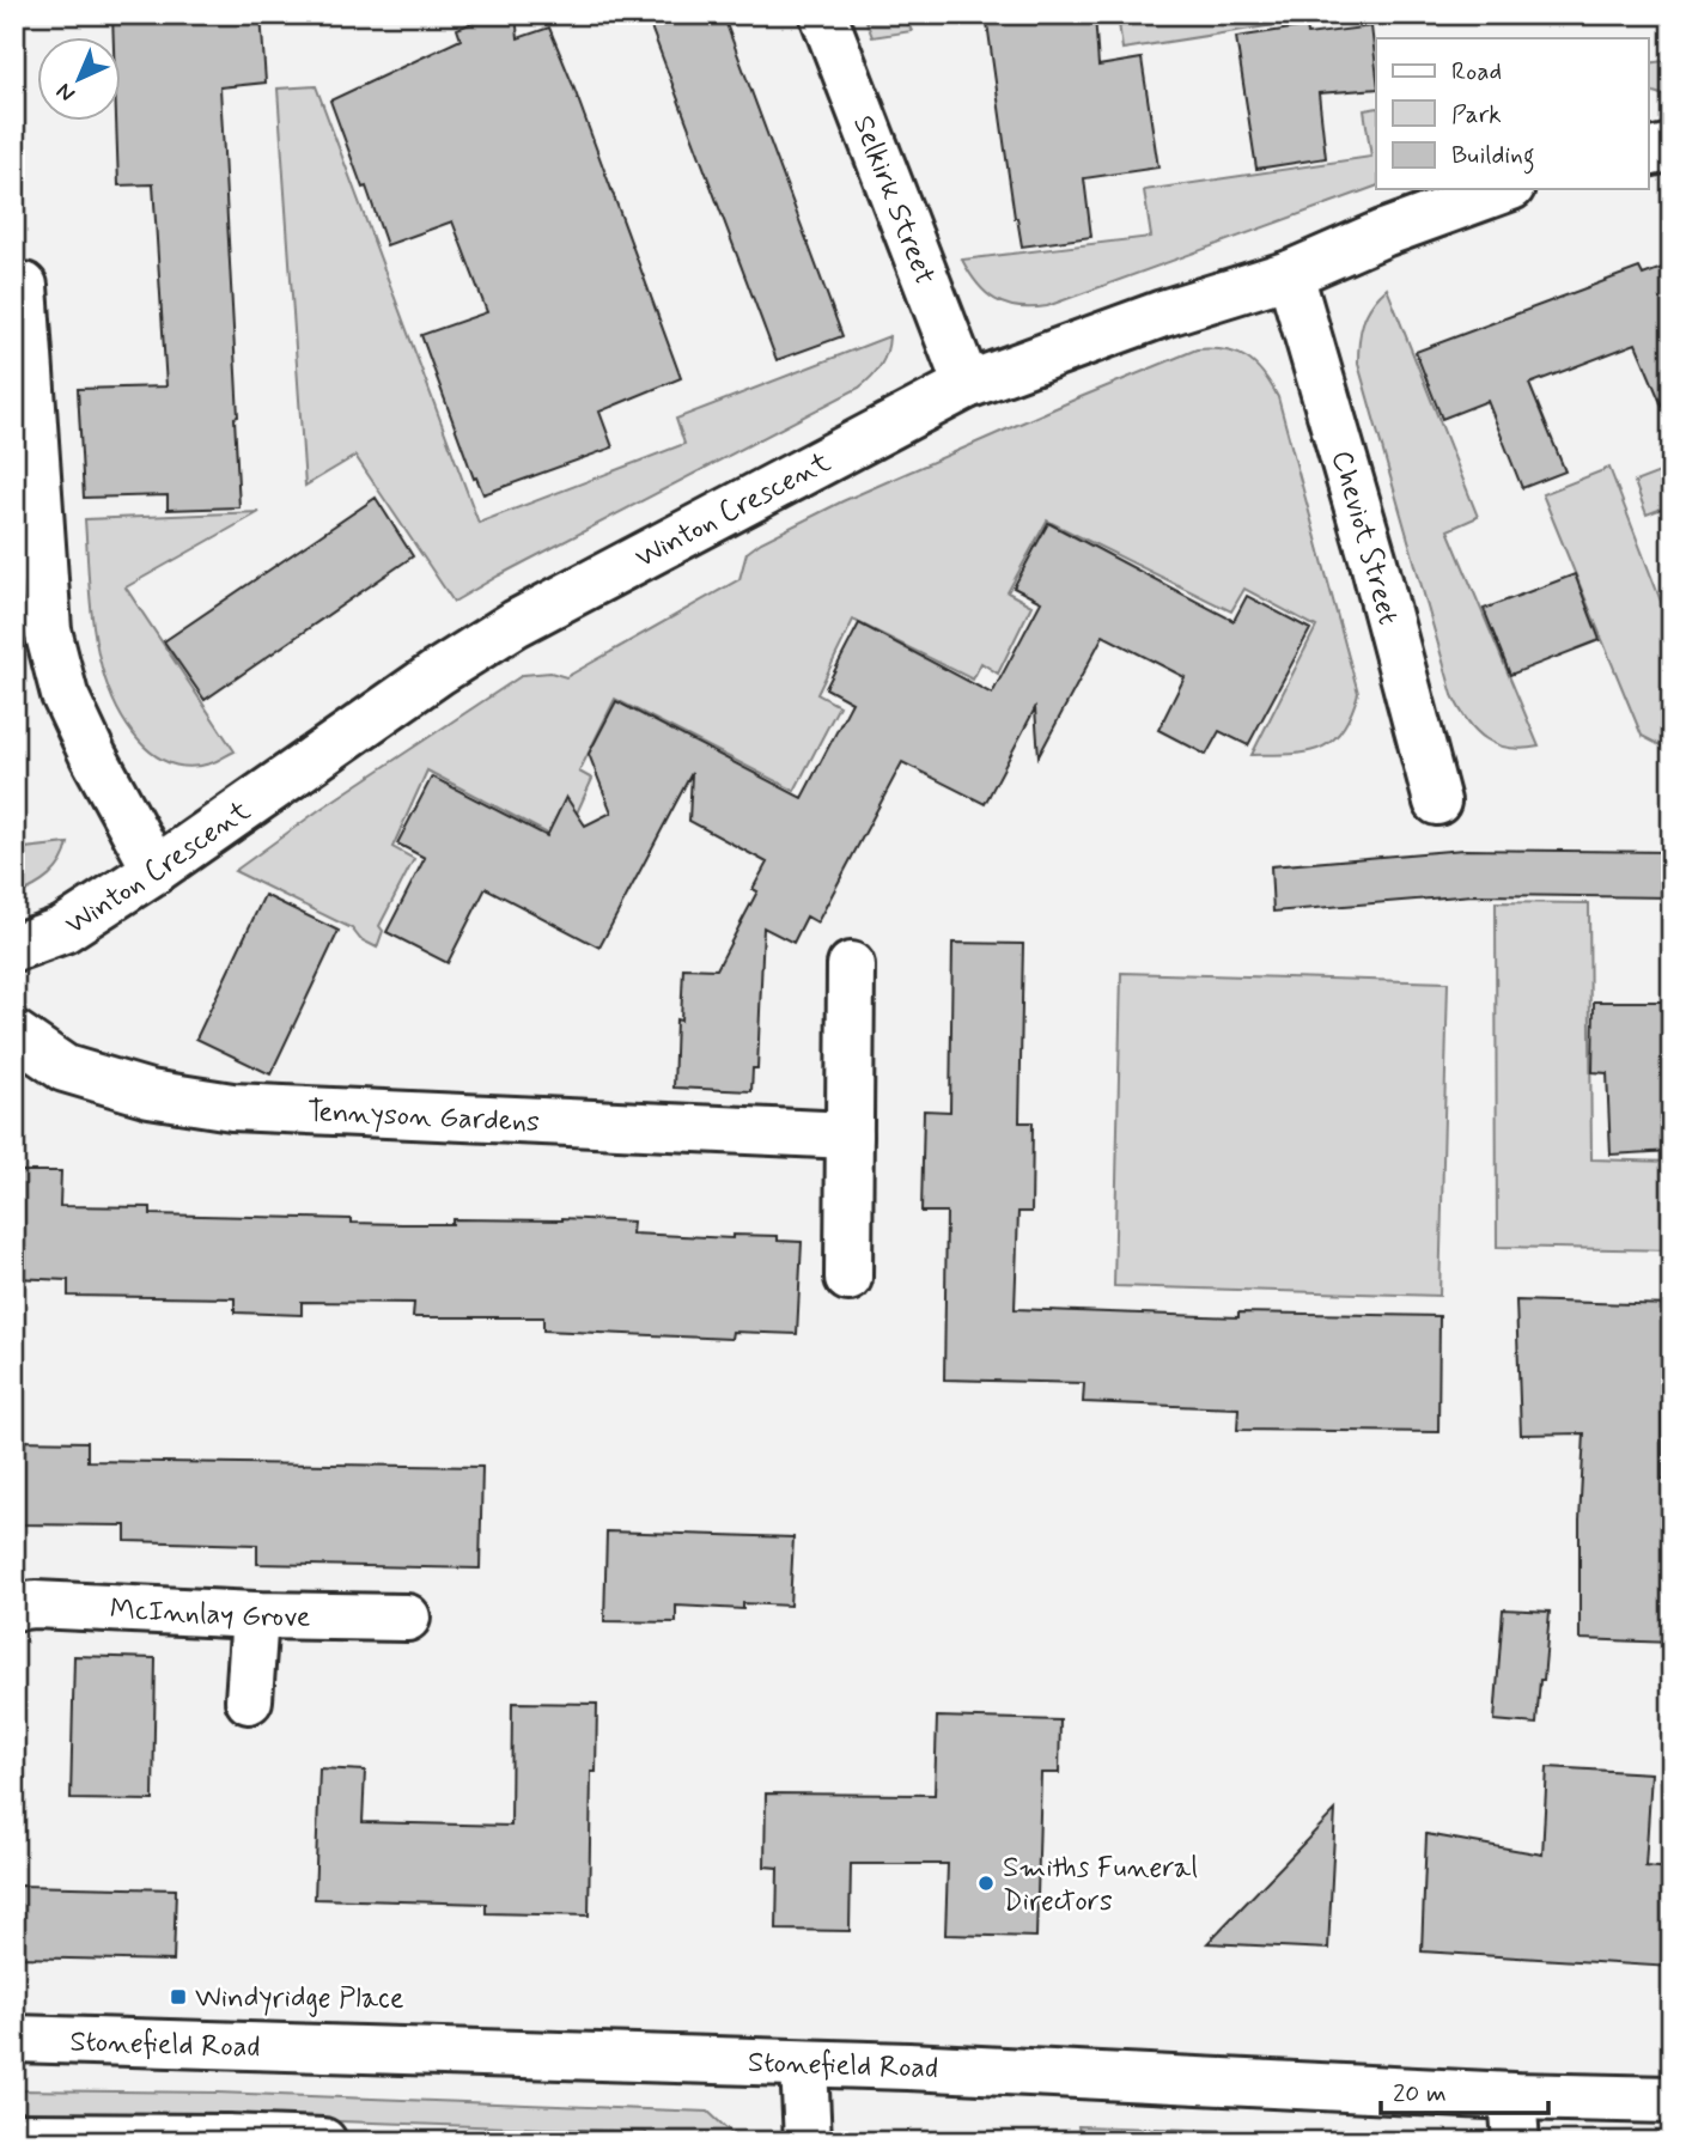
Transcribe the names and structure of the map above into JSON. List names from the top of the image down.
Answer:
{
  "streets": {
    "street": [
      "Selkirk Street",
      "Winton Crescent",
      "Cheviot Street",
      "Tennyson Gardens",
      "McInnlay Grove",
      "Stonefield Road"
    ]
  },
  "crossings": [
    ["Selkirk Street", "Winton Crescent"],
    ["Winton Crescent", "Cheviot Street"]
  ],
  "places": {
    "other": ["Smiths Funeral Directors"],
    "transit": ["Windyridge Place"]
  },
  "legend": ["Road", "Park", "Building"],
  "scale_bar": "20 m",
  "north": "bottom left"
}
